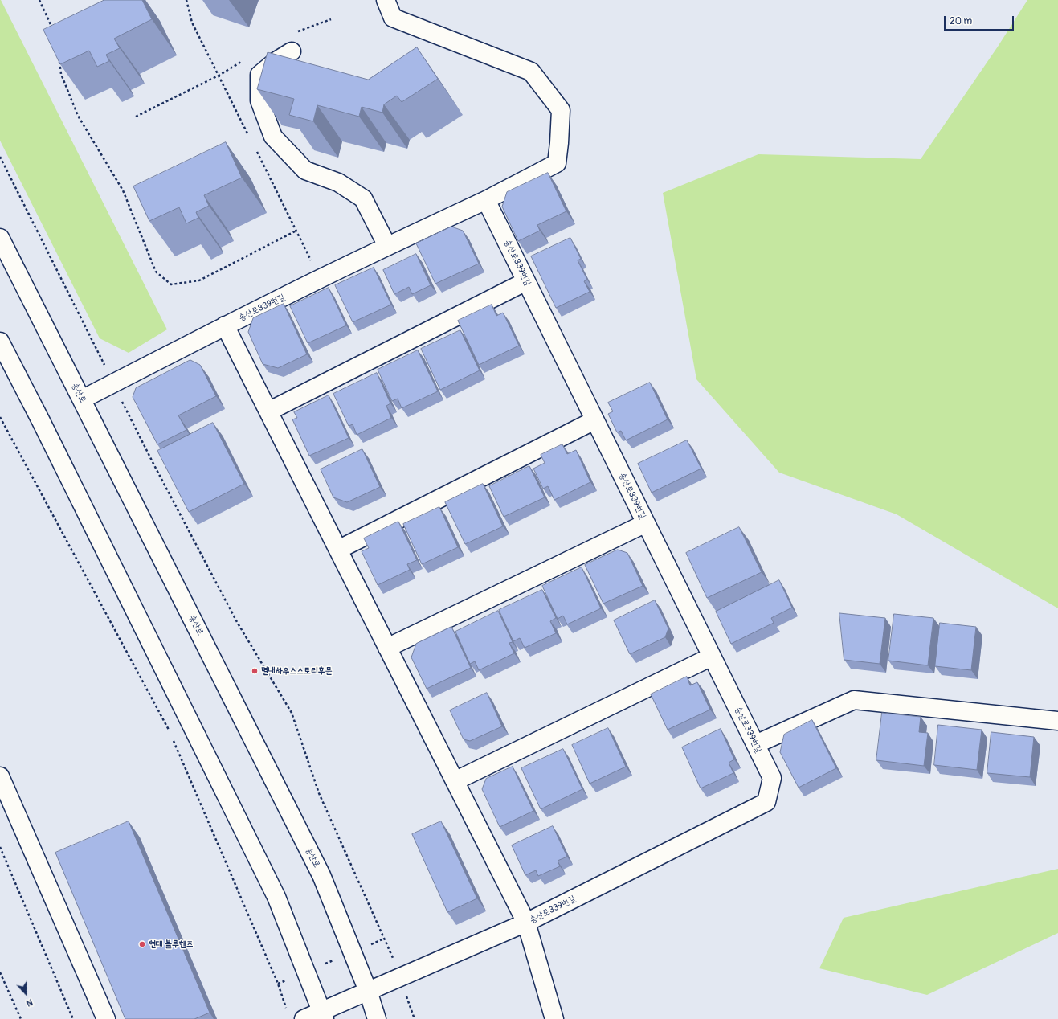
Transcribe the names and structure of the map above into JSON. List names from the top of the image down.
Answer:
{
  "streets": {
    "street": ["송산로339번길", "송산로"]
  },
  "crossings": [
    ["송산로339번길", "송산로"]
  ],
  "places": ["별내하우스스토리후문", "현대 블루핸즈"],
  "scale_bar": "20 m",
  "north": "bottom"
}
